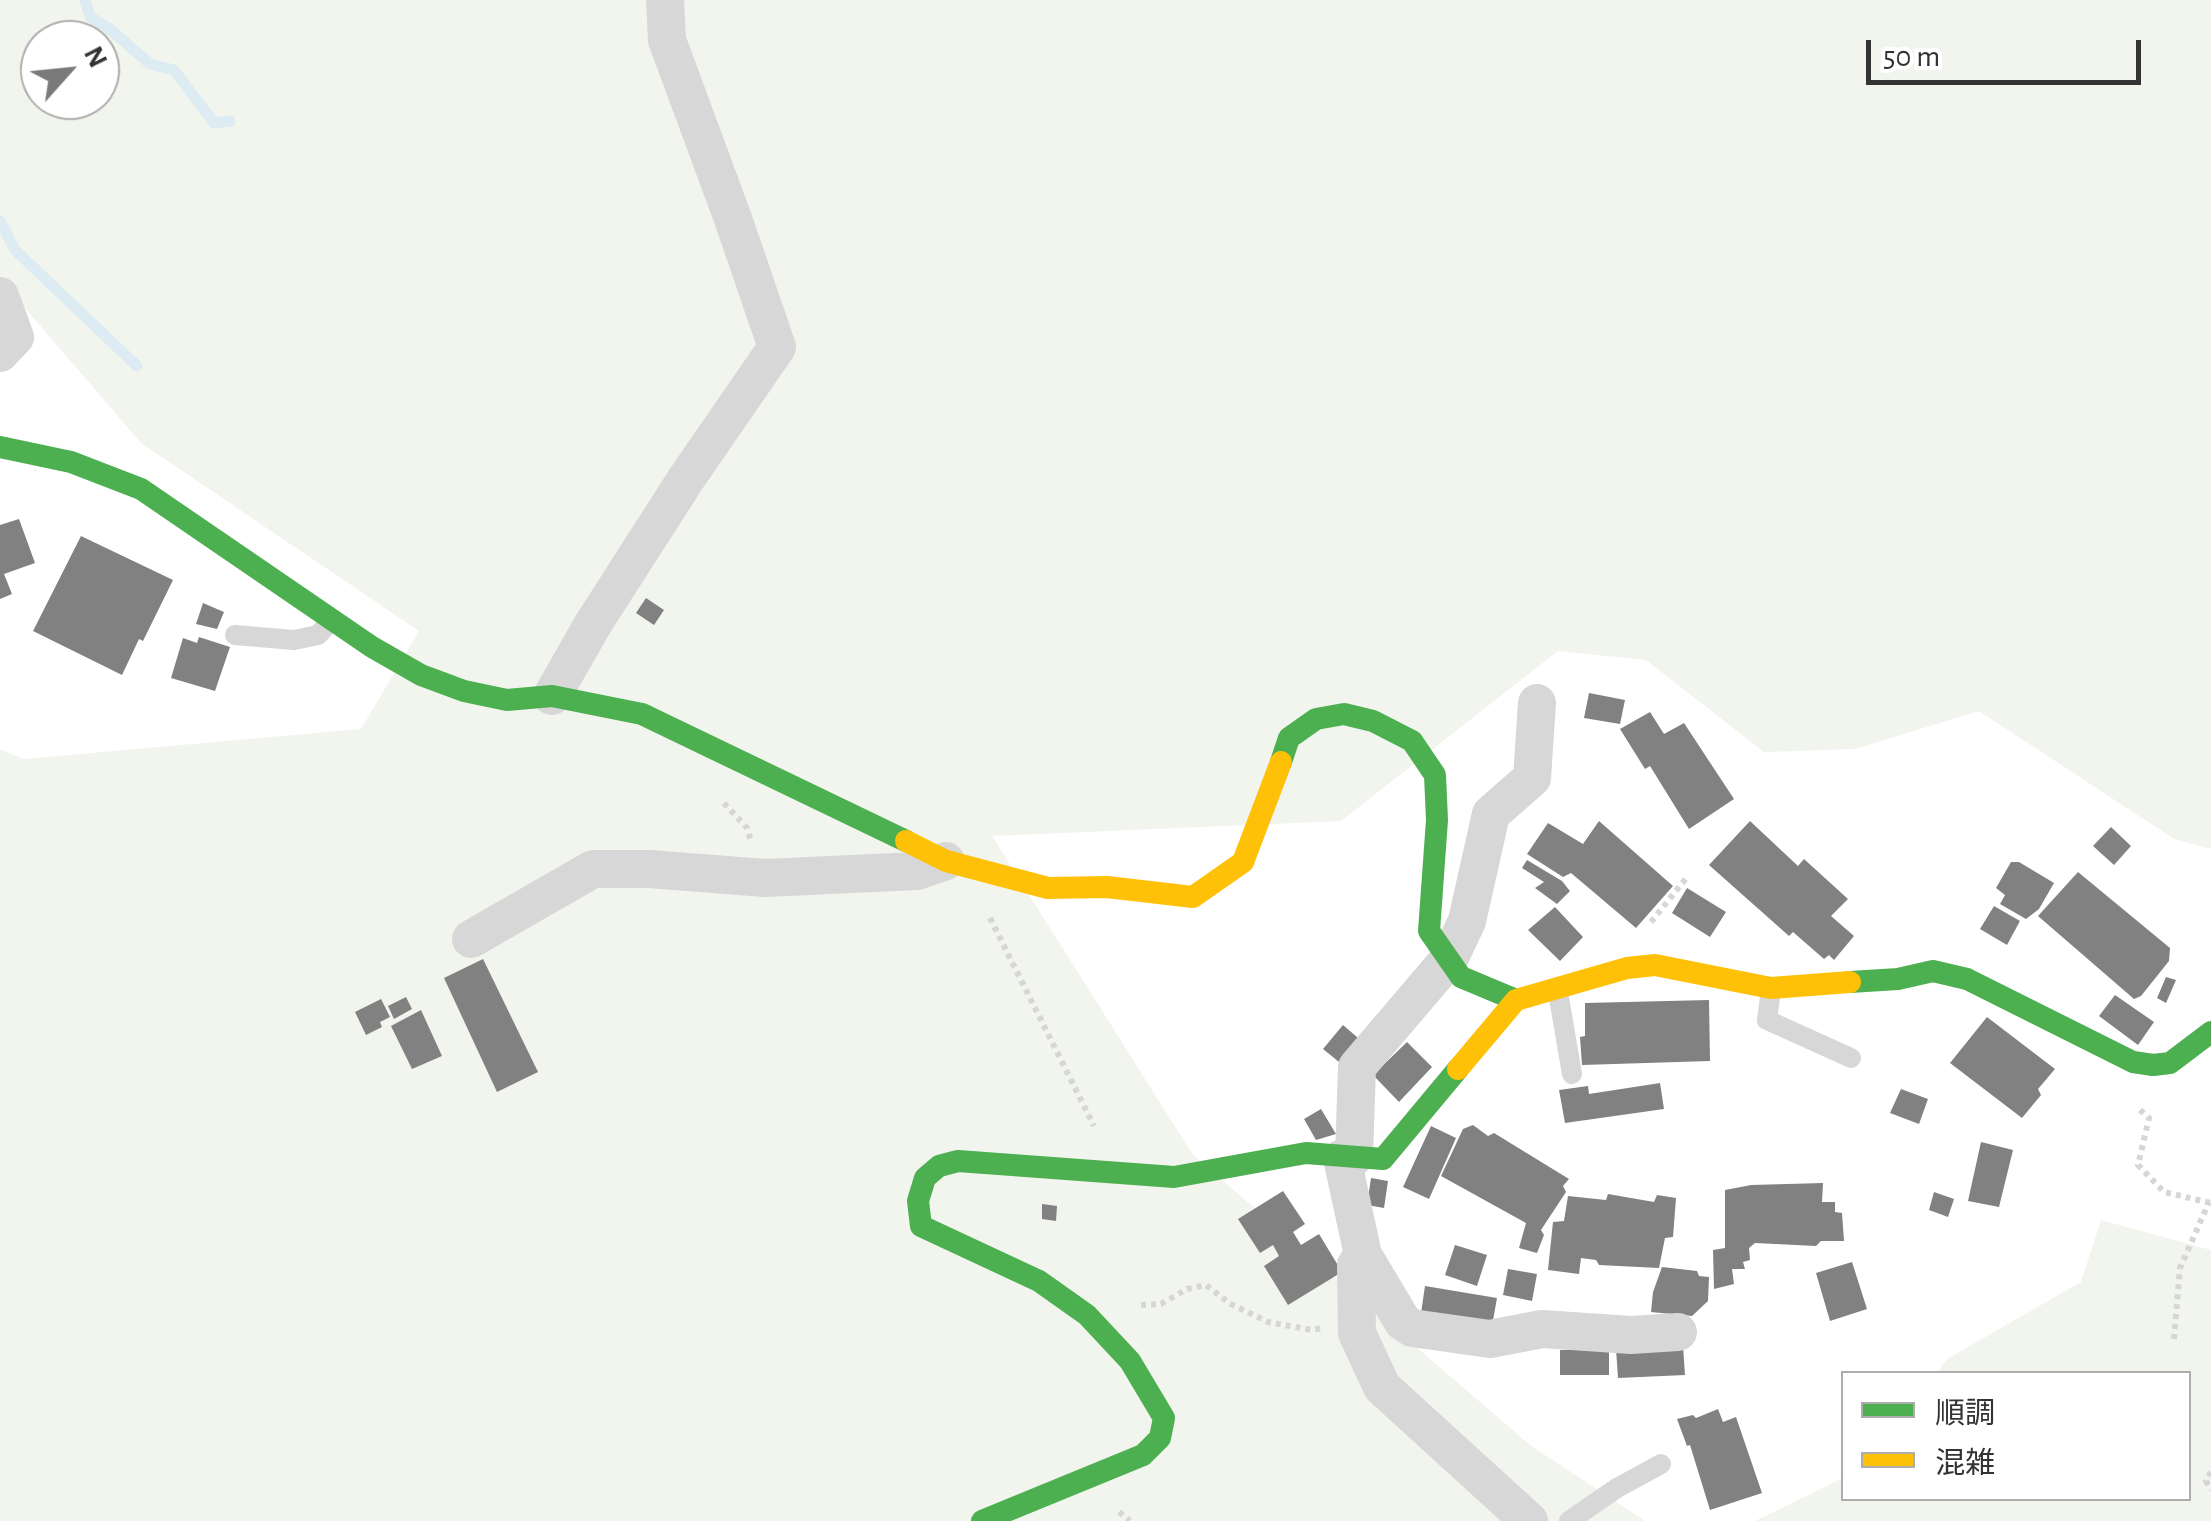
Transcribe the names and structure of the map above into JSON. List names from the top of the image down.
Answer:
{
  "legend": ["順調", "混雑"],
  "scale_bar": "50 m",
  "north": "top right"
}
